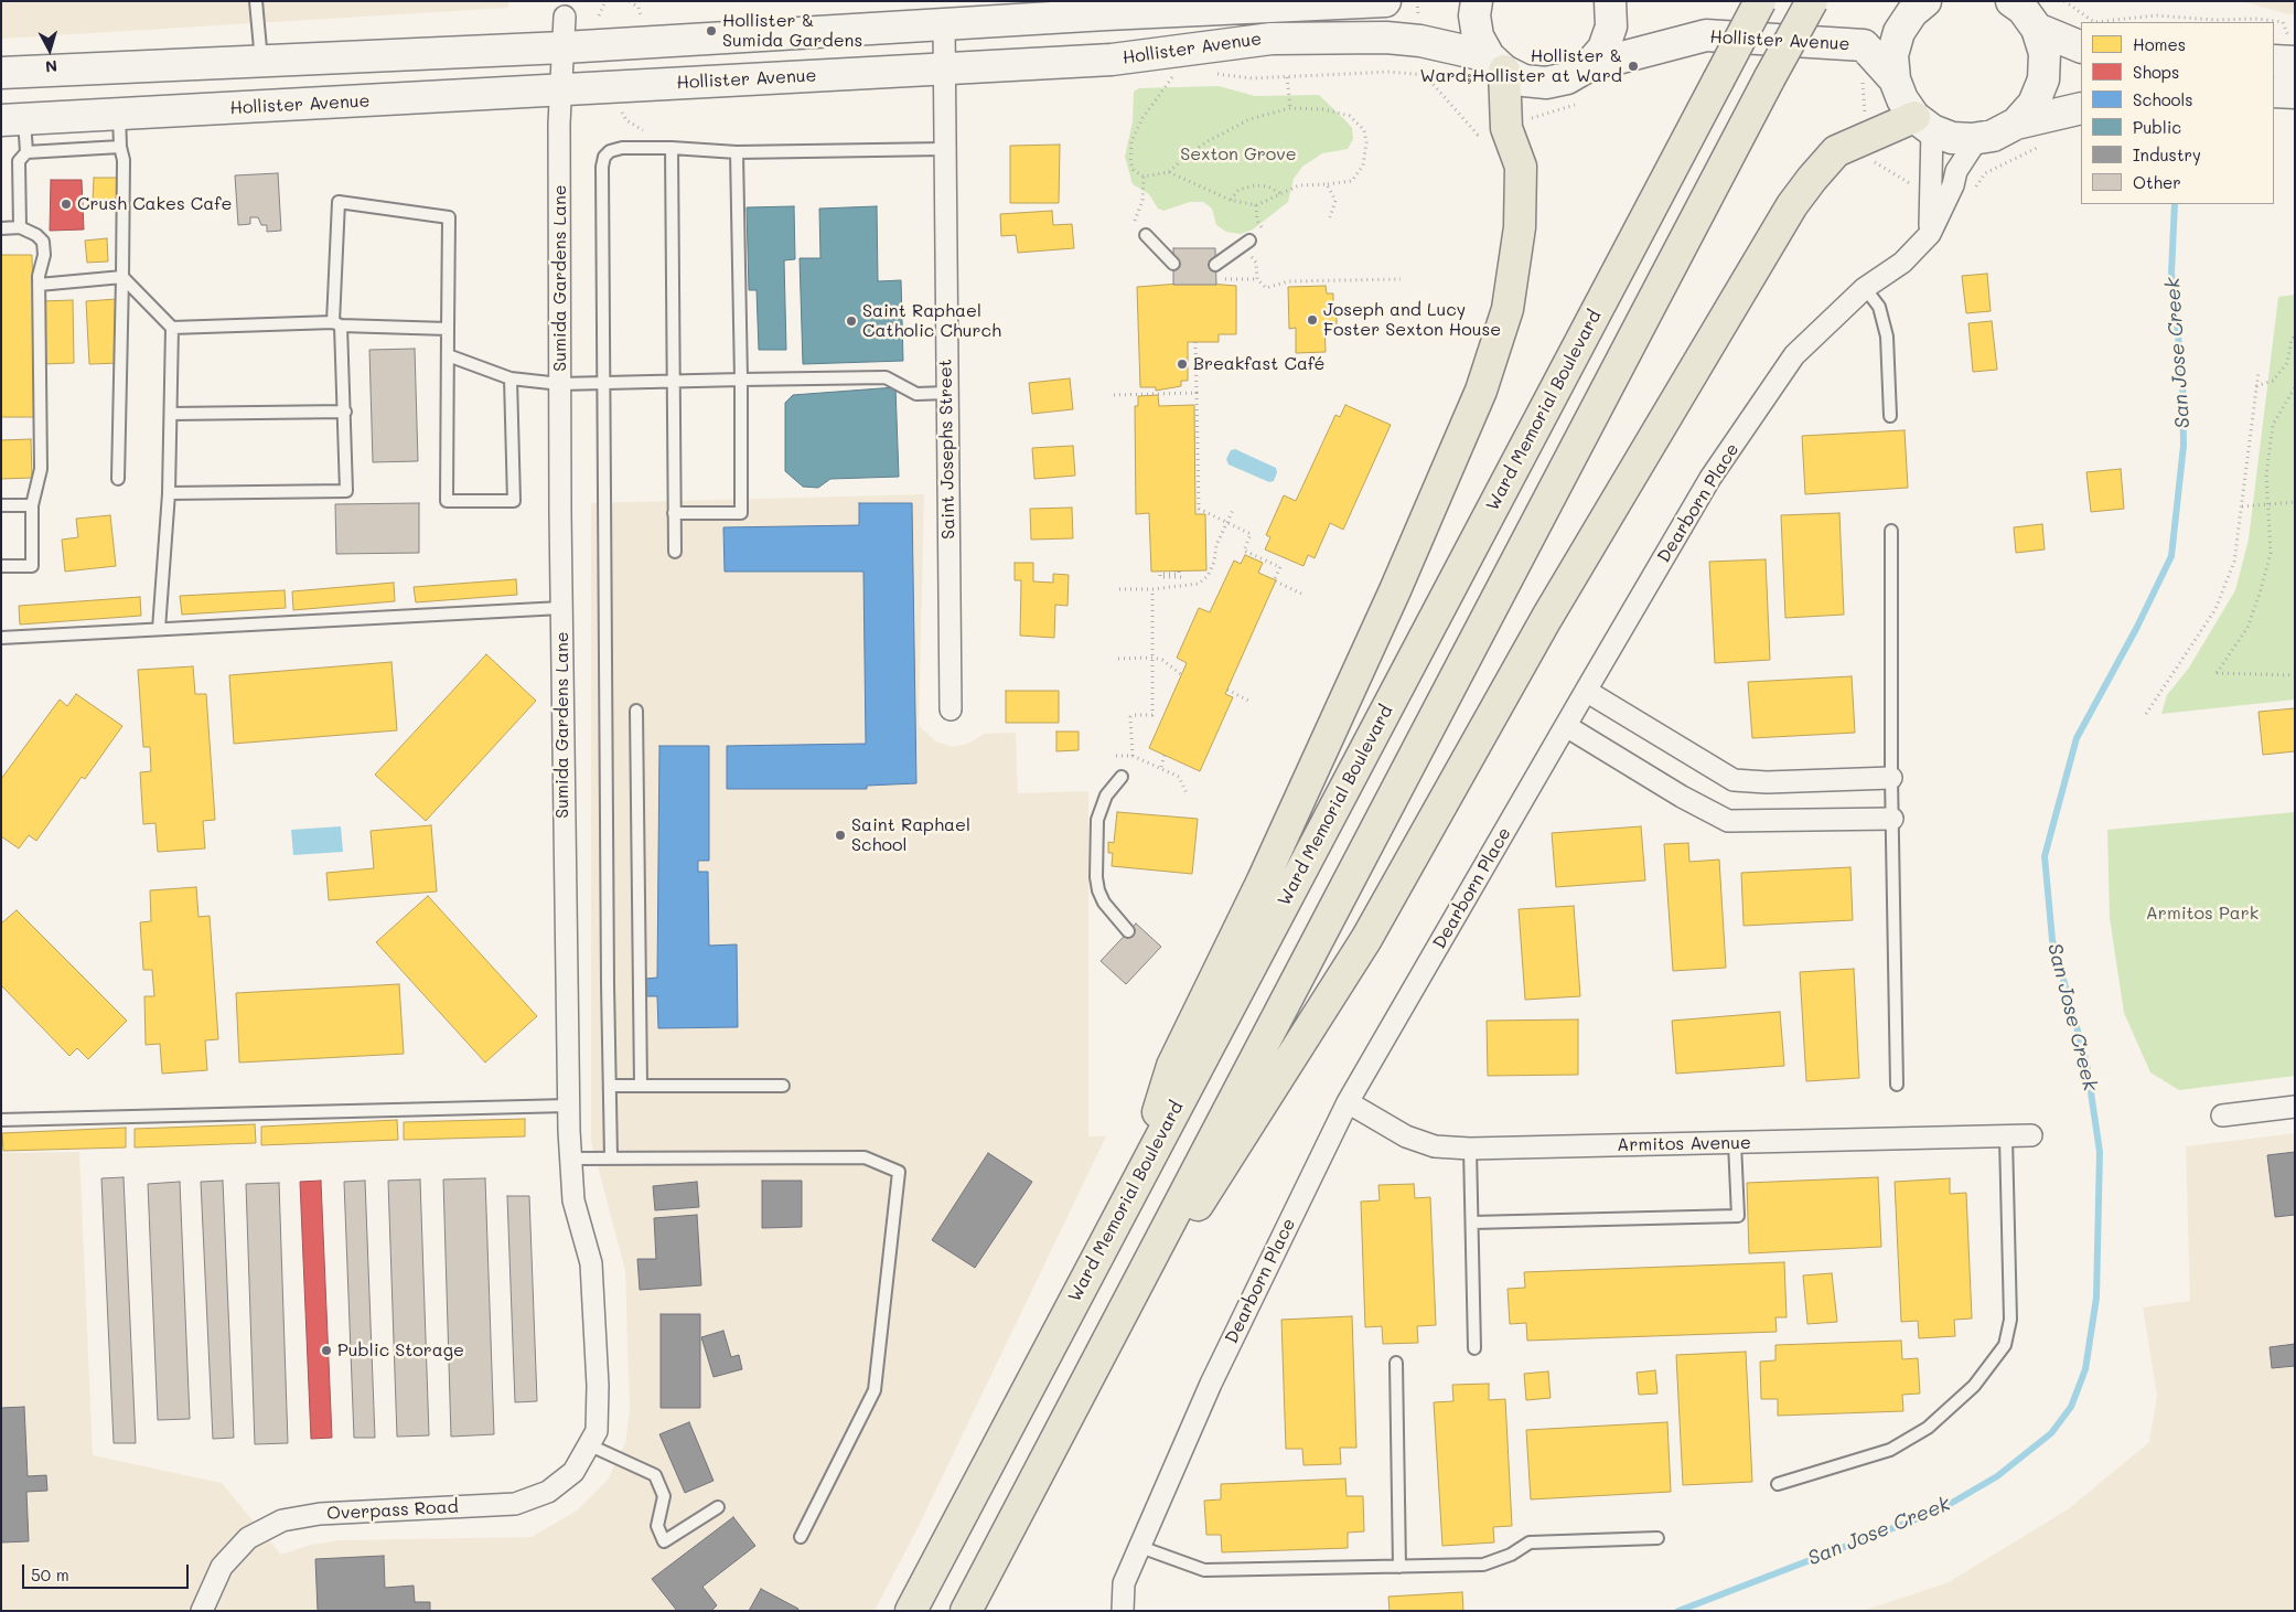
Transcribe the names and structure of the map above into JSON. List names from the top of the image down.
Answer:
{
  "streets": {
    "highway": ["Ward Memorial Boulevard"],
    "main road": ["Hollister Avenue"],
    "street": [
      "Sumida Gardens Lane",
      "Saint Josephs Street",
      "Dearborn Place",
      "Armitos Avenue",
      "Overpass Road"
    ]
  },
  "crossings": [
    ["Hollister Avenue", "Sumida Gardens Lane"],
    ["Hollister Avenue", "Saint Josephs Street"],
    ["Sumida Gardens Lane", "Overpass Road"],
    ["Dearborn Place", "Armitos Avenue"]
  ],
  "water": ["San Jose Creek"],
  "parks": ["Sexton Grove", "Armitos Park"],
  "places": [
    "Hollister & Sumida Gardens",
    "Hollister & Ward;Hollister at Ward",
    "Crush Cakes Cafe",
    "Joseph and Lucy Foster Sexton House",
    "Saint Raphael Catholic Church",
    "Breakfast Café",
    "Saint Raphael School",
    "Public Storage"
  ],
  "legend": [
    "Homes",
    "Shops",
    "Schools",
    "Public",
    "Industry",
    "Other"
  ],
  "scale_bar": "50 m",
  "north": "bottom"
}
